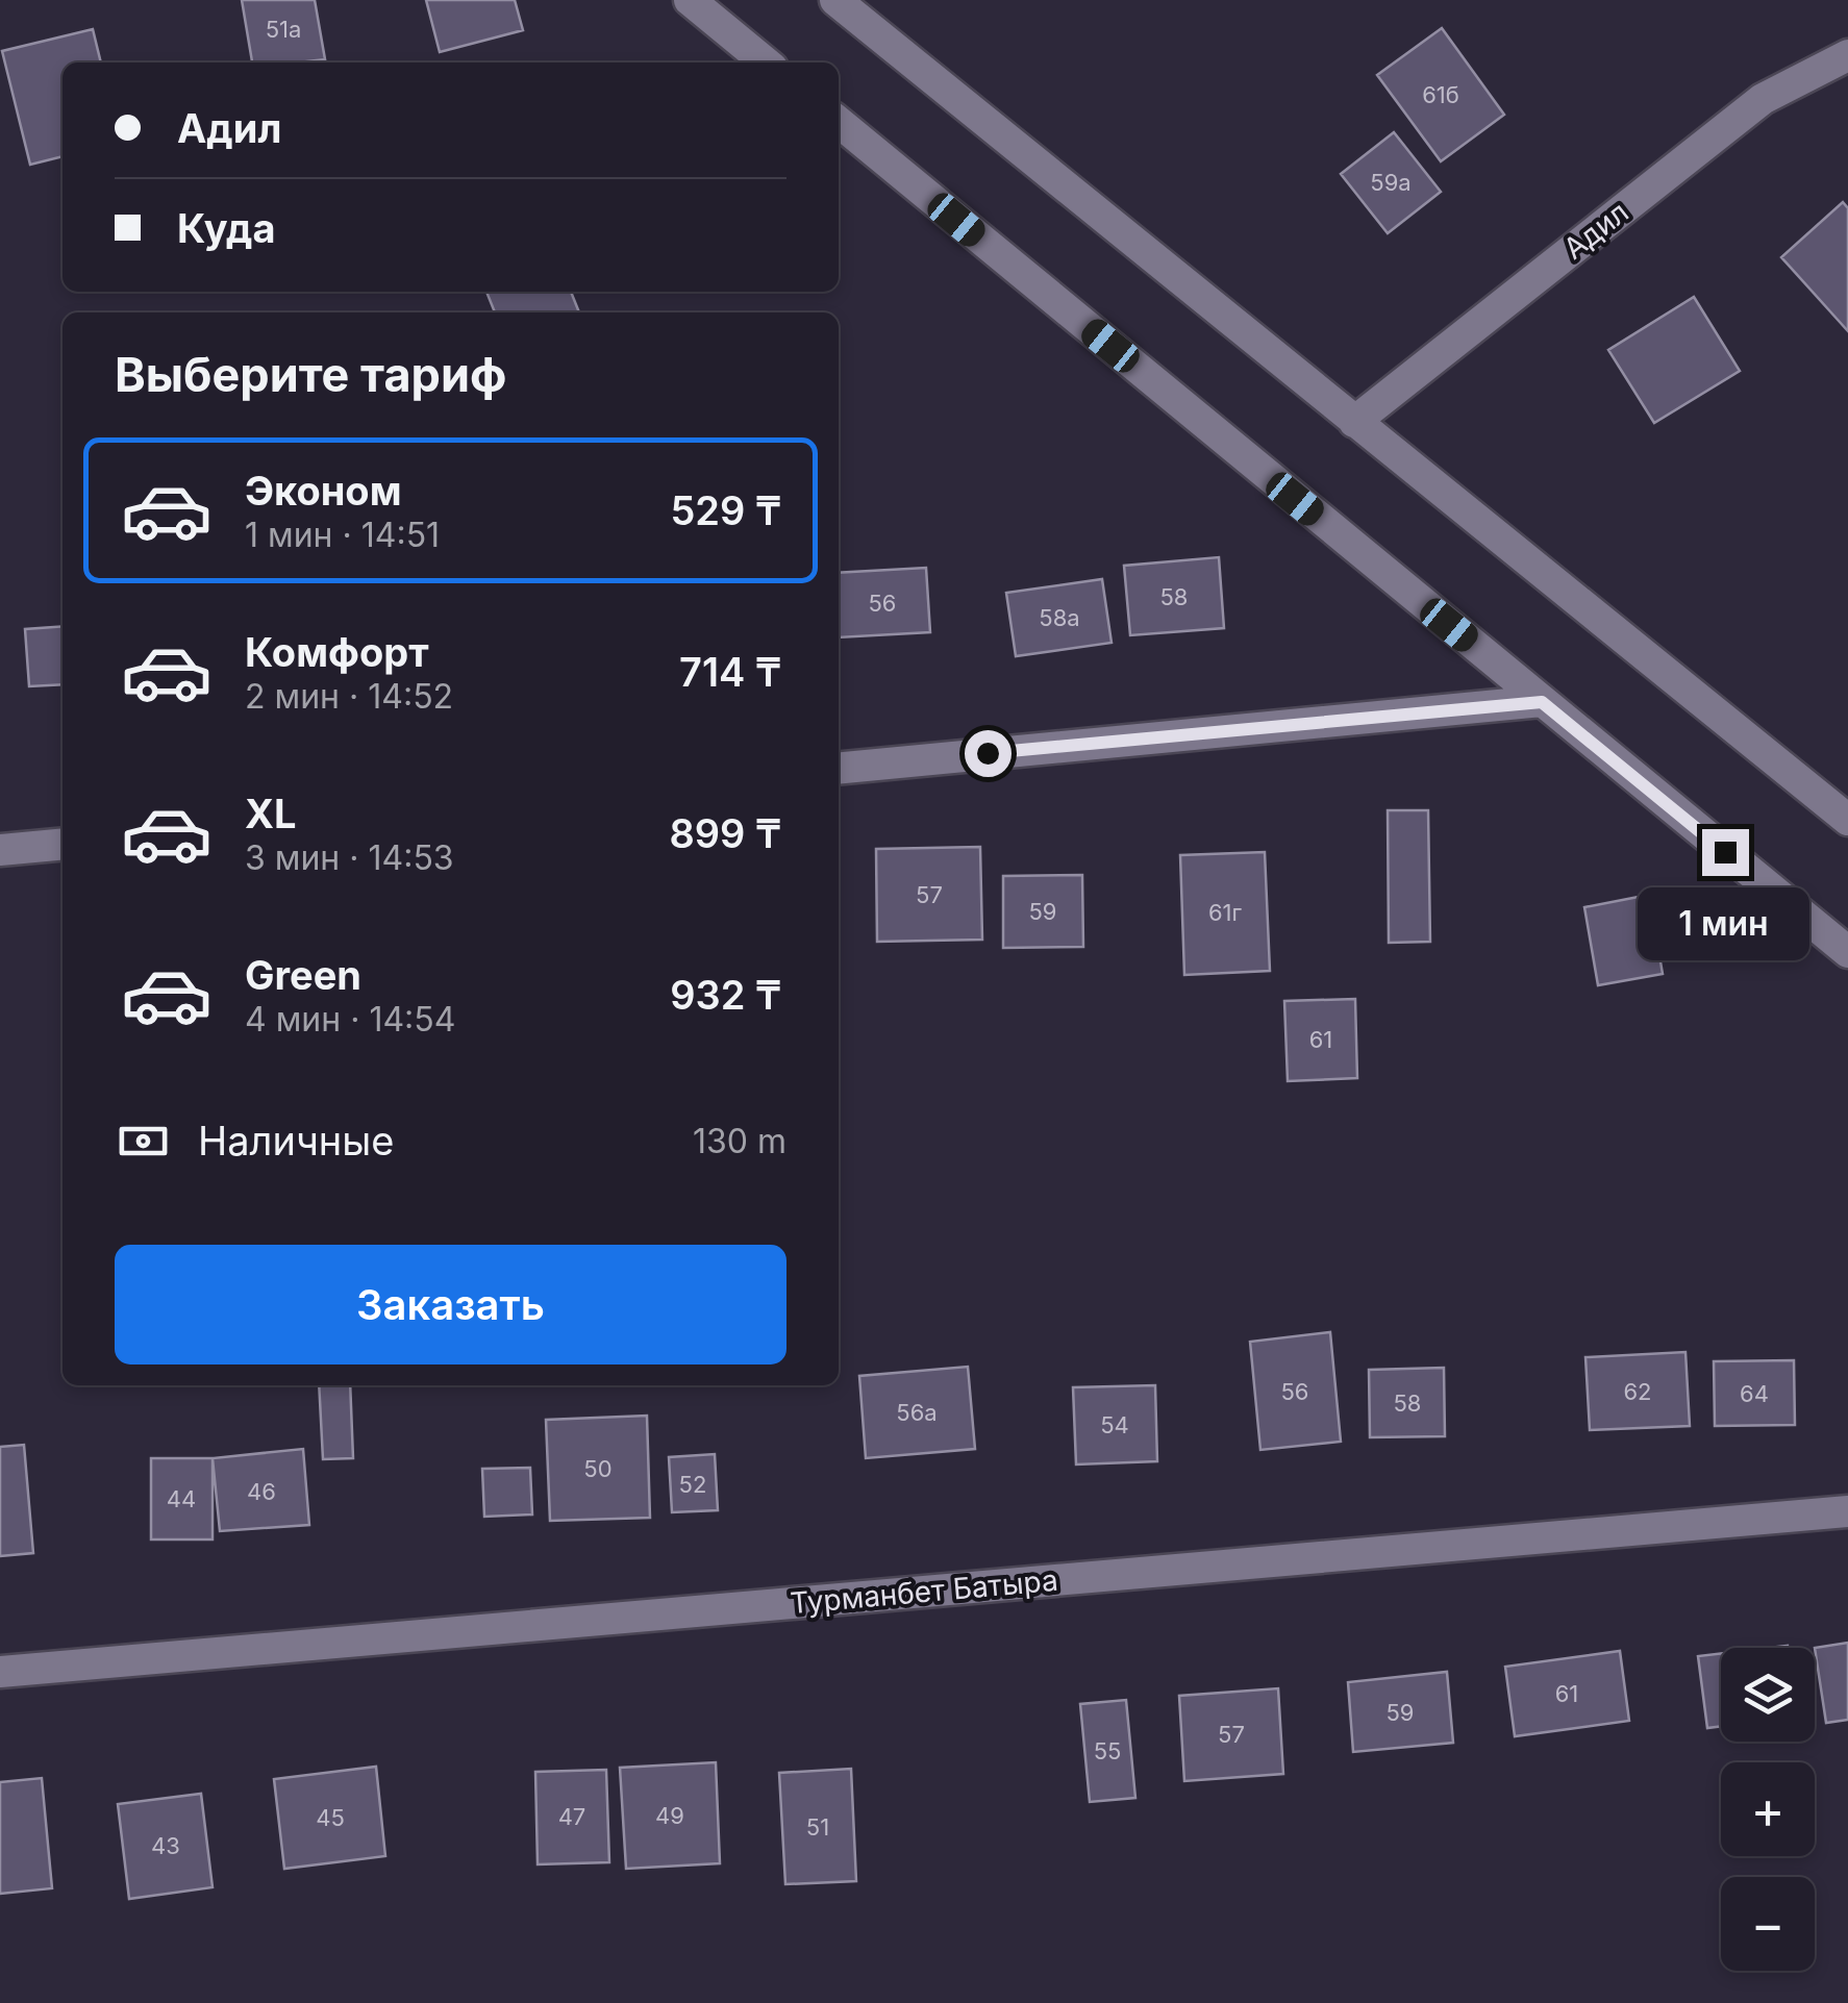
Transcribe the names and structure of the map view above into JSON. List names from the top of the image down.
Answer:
{
  "streets": {
    "street": ["Адил", "Турманбет Батыра"]
  },
  "house_numbers": [
    "51а",
    "61б",
    "59а",
    "58",
    "56",
    "58а",
    "57",
    "59",
    "61г",
    "61",
    "56",
    "62",
    "64",
    "58",
    "56а",
    "54",
    "50",
    "52",
    "46",
    "44",
    "61",
    "59",
    "57",
    "55",
    "49",
    "47",
    "45",
    "51",
    "43"
  ],
  "page": {
    "banner": ["Адил", "Куда"],
    "heading": "Выберите тариф",
    "list": [
      {
        "name": "Эконом",
        "note": "1 мин · 14:51",
        "value": "529 ₸"
      },
      {
        "name": "Комфорт",
        "note": "2 мин · 14:52",
        "value": "714 ₸"
      },
      {
        "name": "XL",
        "note": "3 мин · 14:53",
        "value": "899 ₸"
      },
      {
        "name": "Green",
        "note": "4 мин · 14:54",
        "value": "932 ₸"
      }
    ],
    "bubble": "1 мин",
    "pay": ["Наличные", "130 m"],
    "buttons": "Заказать",
    "map_buttons": ["+", "−"]
  }
}
